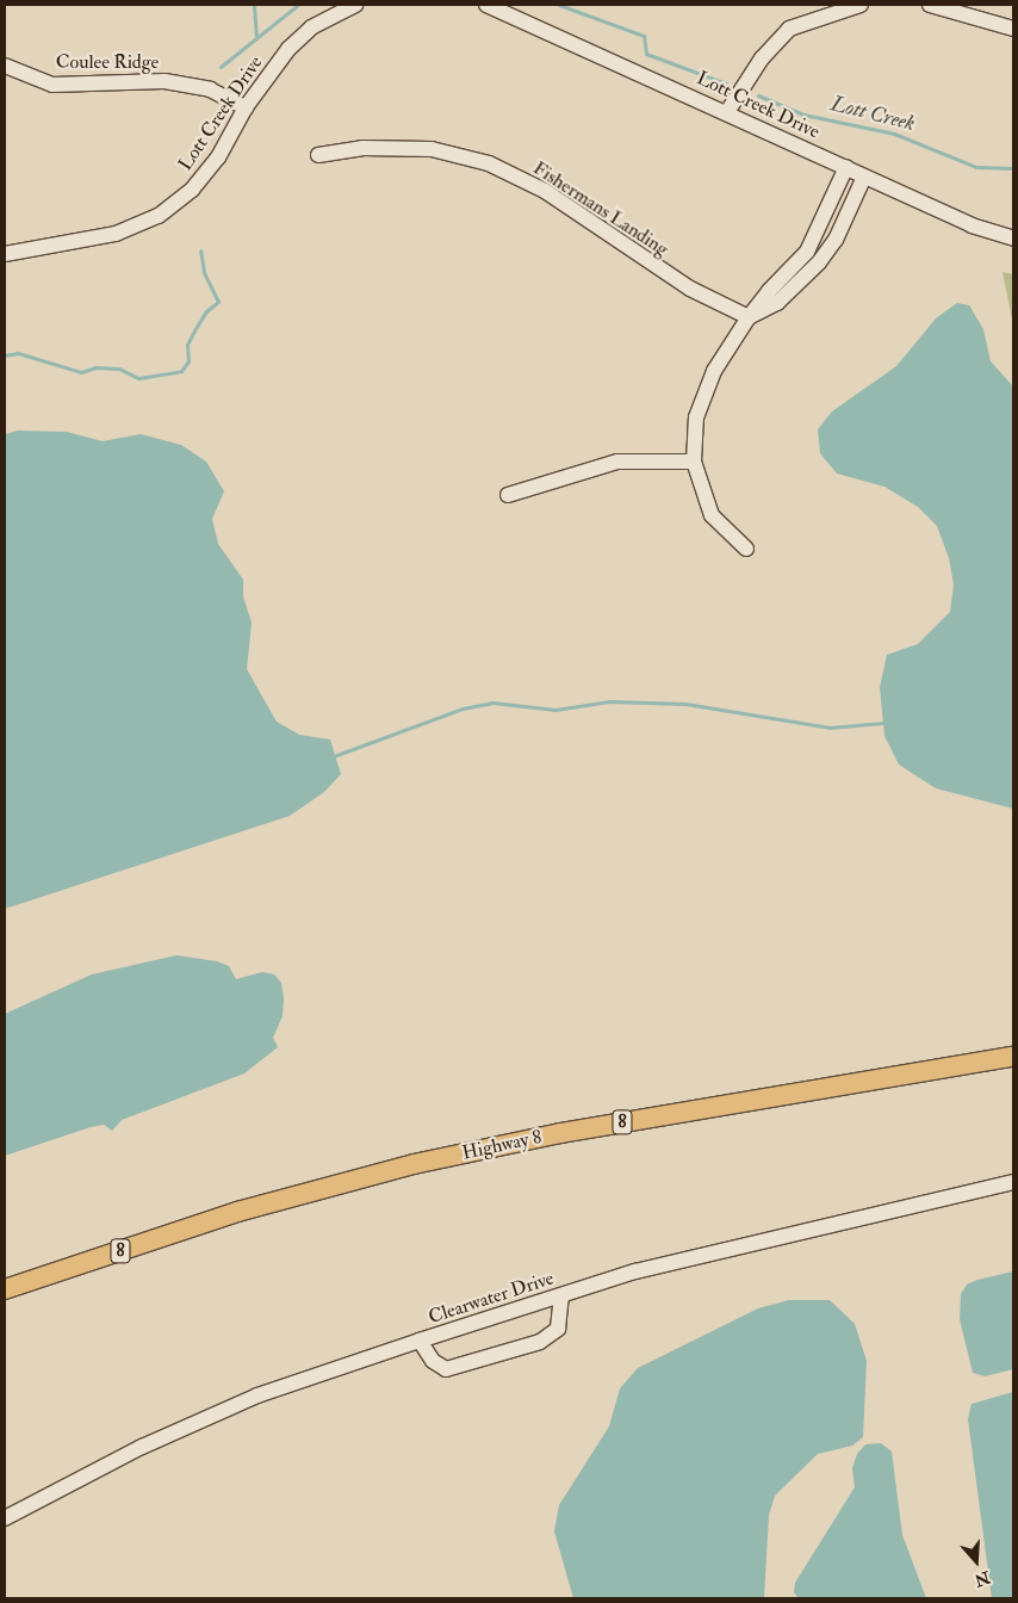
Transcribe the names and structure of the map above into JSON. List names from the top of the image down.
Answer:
{
  "streets": {
    "main road": ["8", "Highway 8"],
    "street": [
      "Coulee Ridge",
      "Lott Creek Drive",
      "Fishermans Landing",
      "Clearwater Drive"
    ]
  },
  "crossings": [
    ["Coulee Ridge", "Lott Creek Drive"]
  ],
  "water": ["Lott Creek"],
  "north": "bottom"
}
